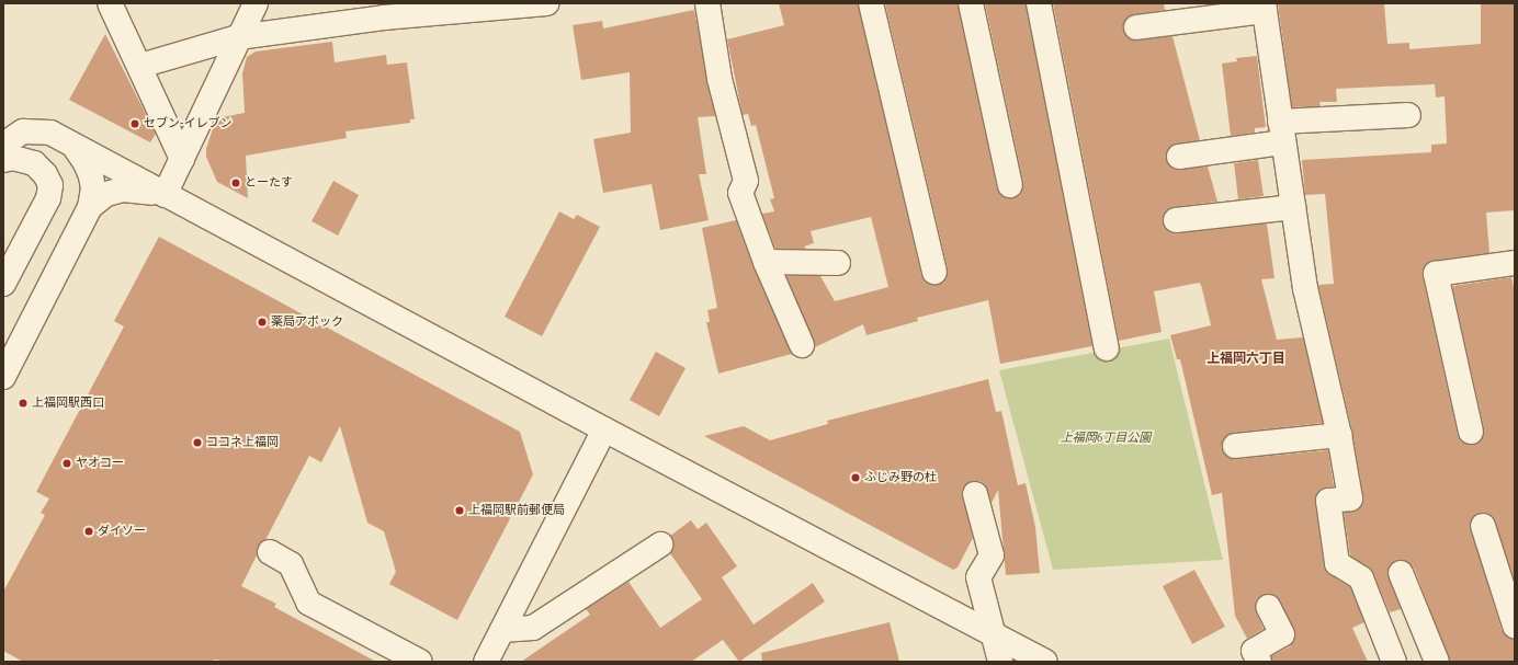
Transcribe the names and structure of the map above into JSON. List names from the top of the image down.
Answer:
{
  "districts": ["上福岡六丁目"],
  "parks": ["上福岡6丁目公園"],
  "places": [
    "セブン-イレブン",
    "とーたす",
    "薬局アポック",
    "上福岡駅西口",
    "ココネ上福岡",
    "ヤオコー",
    "ふじみ野の杜",
    "上福岡駅前郵便局",
    "ダイソー"
  ]
}
